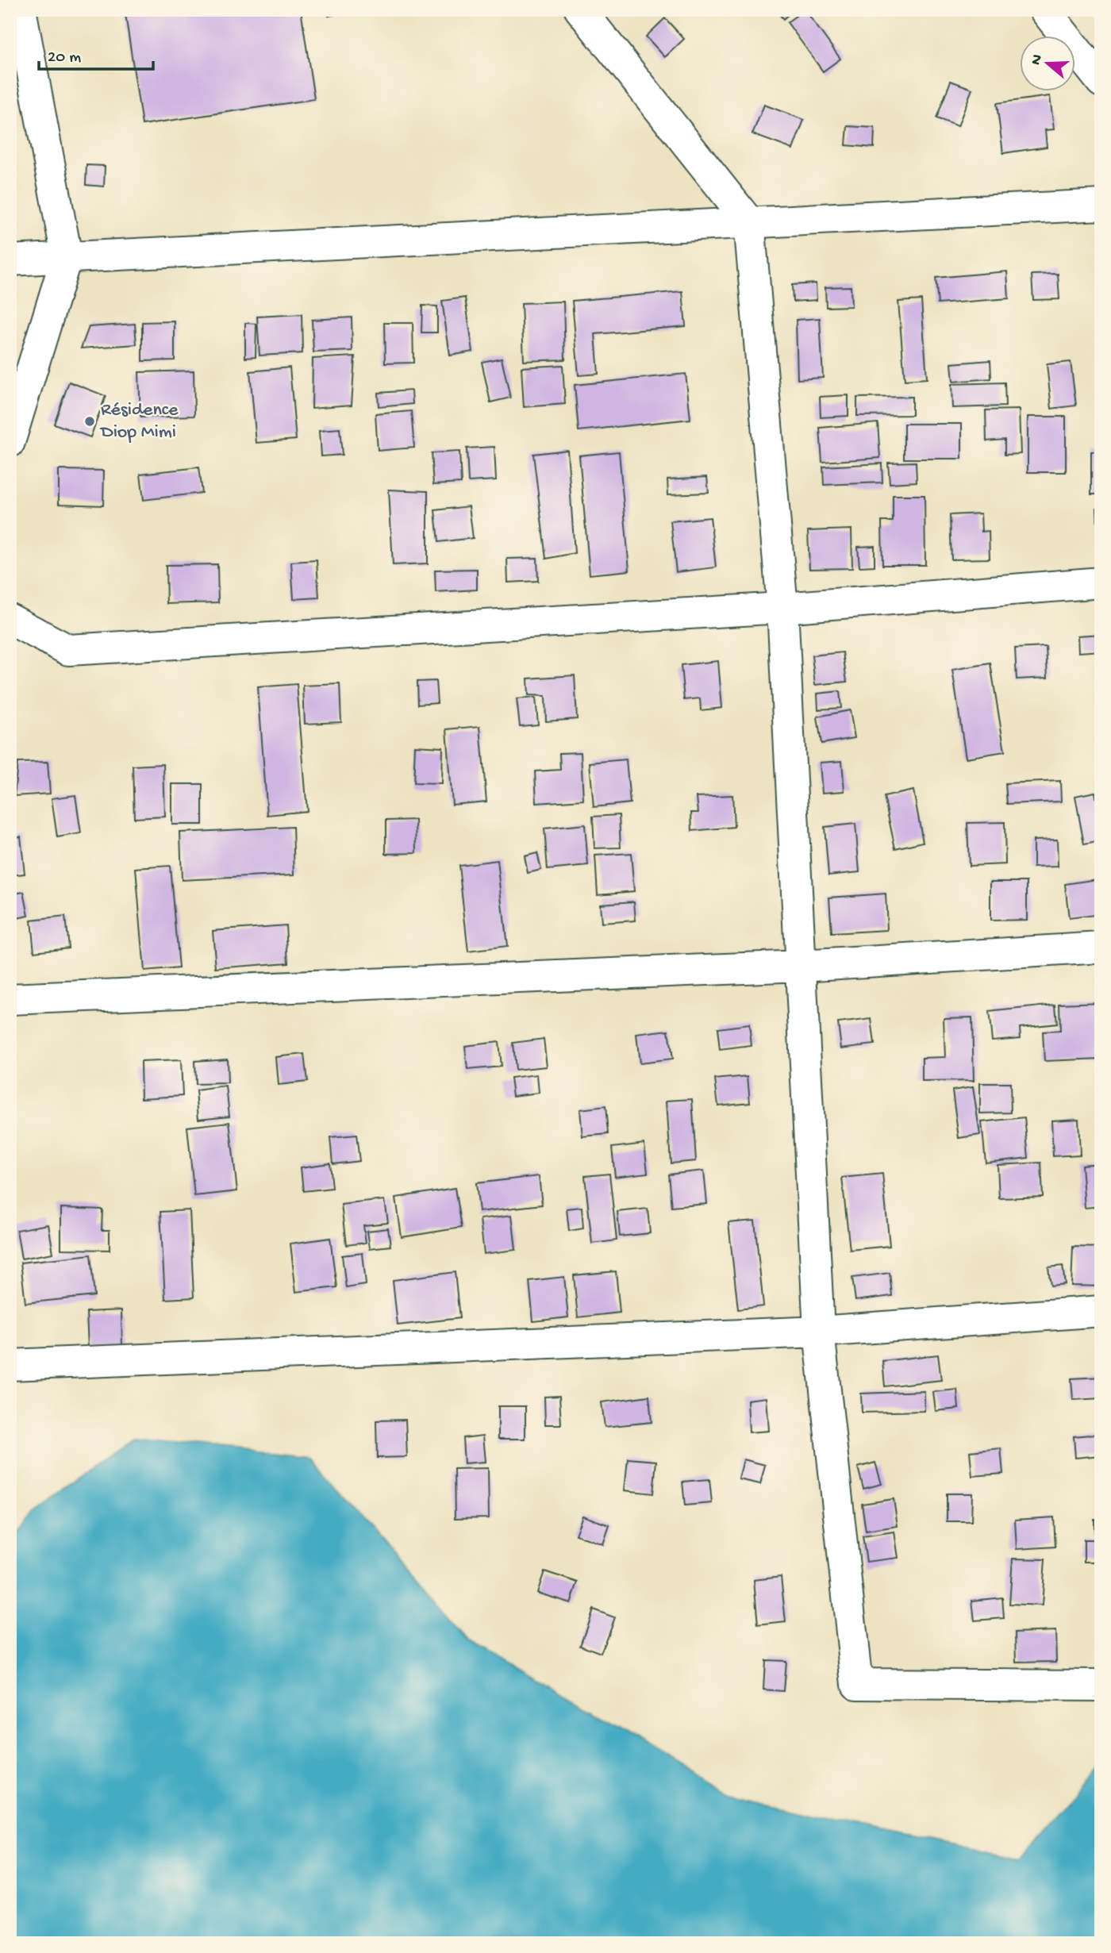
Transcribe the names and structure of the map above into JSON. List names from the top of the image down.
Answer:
{
  "places": ["Résidence Diop Mimi"],
  "scale_bar": "20 m",
  "north": "left"
}
